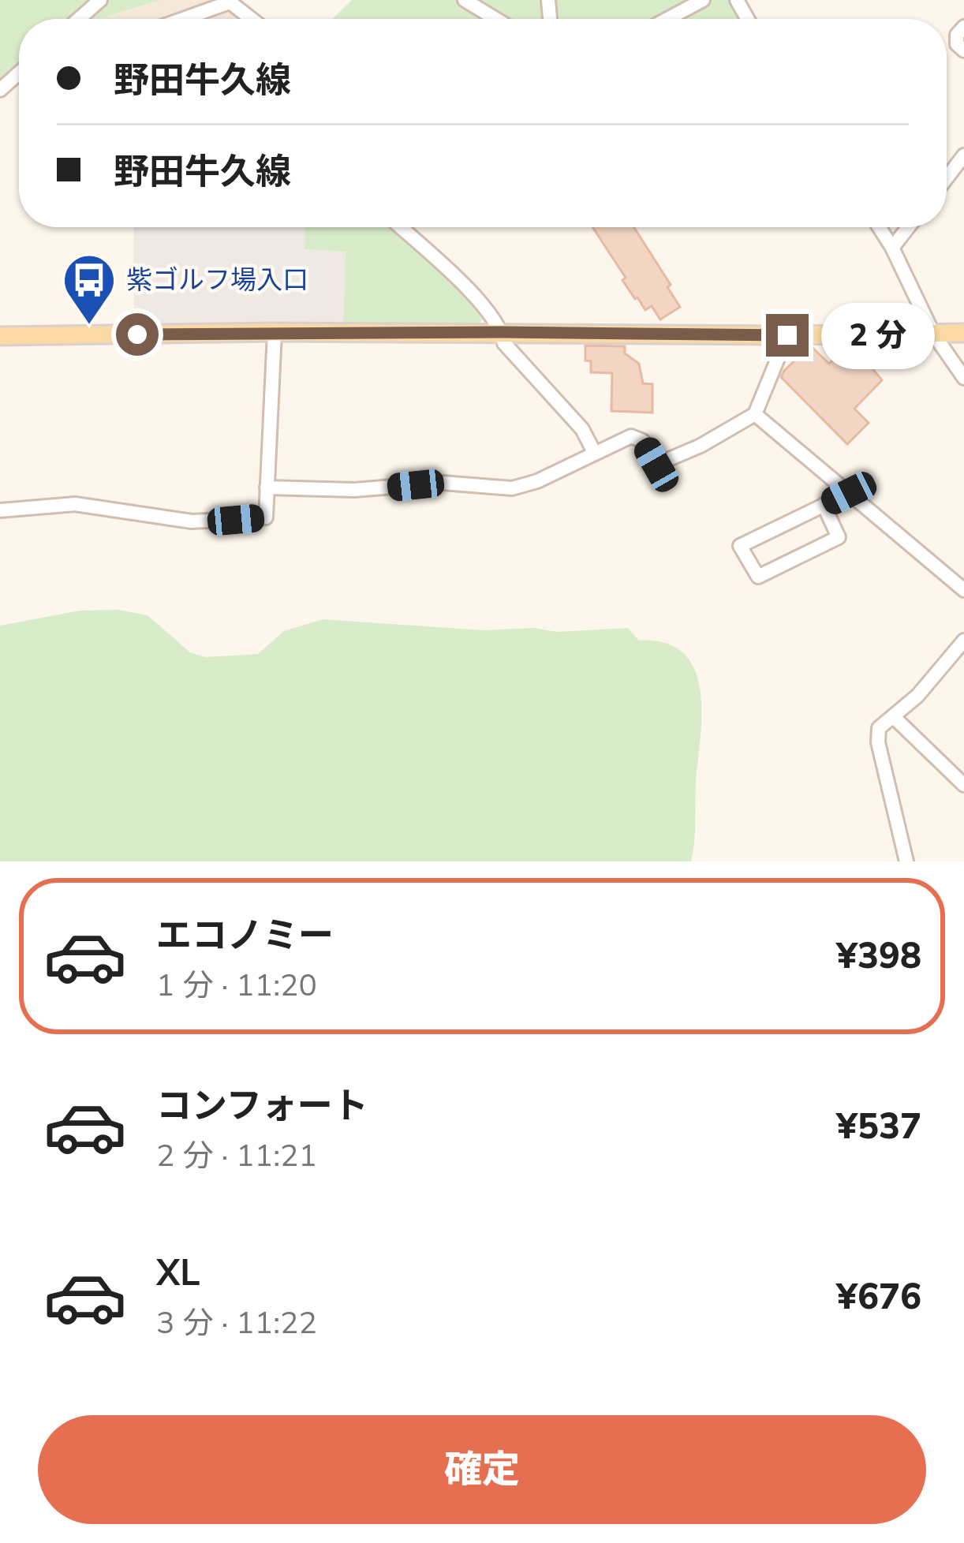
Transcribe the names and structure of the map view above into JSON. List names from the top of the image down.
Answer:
{
  "places": {
    "bus stop": ["紫ゴルフ場入口"]
  },
  "page": {
    "banner": ["野田牛久線", "野田牛久線"],
    "bubble": "2 分",
    "list": [
      {
        "name": "エコノミー",
        "note": "1 分 · 11:20",
        "value": "¥398"
      },
      {
        "name": "コンフォート",
        "note": "2 分 · 11:21",
        "value": "¥537"
      },
      {
        "name": "XL",
        "note": "3 分 · 11:22",
        "value": "¥676"
      }
    ],
    "buttons": "確定"
  }
}
